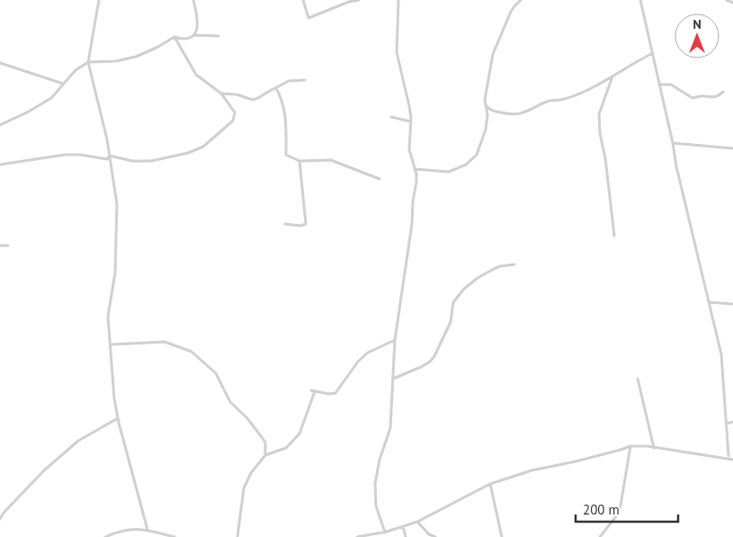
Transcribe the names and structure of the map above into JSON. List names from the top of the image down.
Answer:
{
  "scale_bar": "200 m",
  "north": "top"
}
